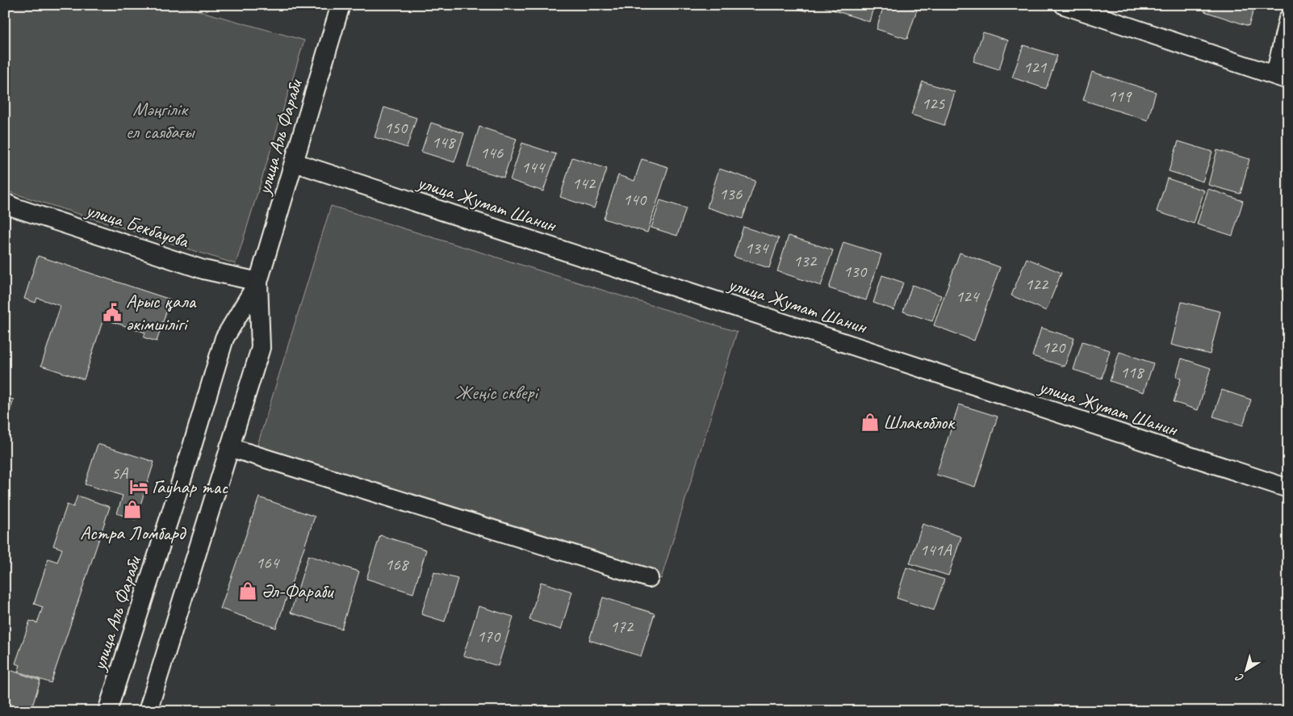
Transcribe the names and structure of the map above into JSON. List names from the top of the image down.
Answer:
{
  "streets": {
    "street": ["улица Аль Фараби", "улица Жумат Шанин", "улица Бекбауова"]
  },
  "crossings": [
    ["улица Аль Фараби", "улица Жумат Шанин"],
    ["улица Аль Фараби", "улица Бекбауова"]
  ],
  "parks": ["Мәңгілік ел саябағы", "Жеңіс сквері"],
  "places": {
    "public building": ["Арыс қала әкімшілігі"],
    "shop": ["Шлакоблок", "Астра Ломбард", "Әл-Фараби"],
    "hotel": ["Гауһар тас"]
  },
  "house_numbers": [
    "121",
    "119",
    "125",
    "150",
    "148",
    "146",
    "144",
    "142",
    "136",
    "140",
    "134",
    "132",
    "130",
    "122",
    "124",
    "120",
    "118",
    "5А",
    "141А",
    "164",
    "168",
    "172",
    "170"
  ],
  "north": "bottom left"
}
